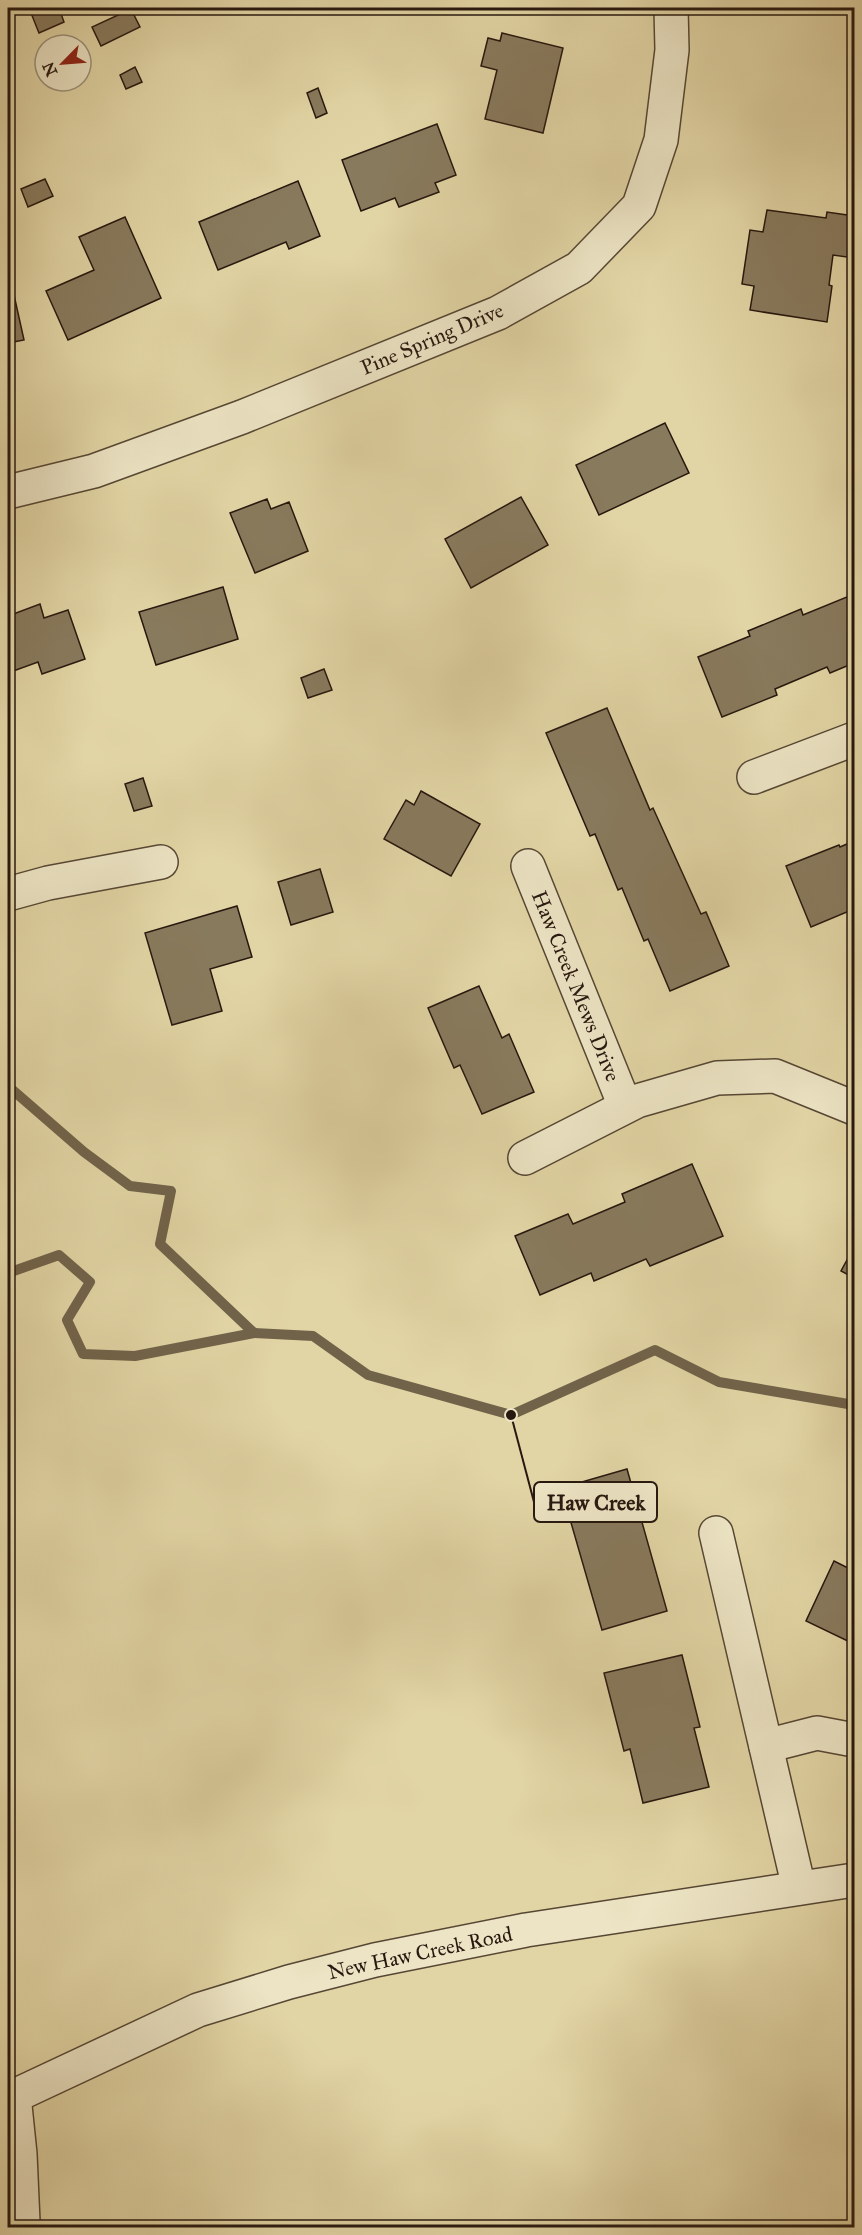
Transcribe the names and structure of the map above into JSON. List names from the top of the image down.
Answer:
{
  "streets": {
    "street": ["Pine Spring Drive", "Haw Creek Mews Drive", "New Haw Creek Road"]
  },
  "places": ["Haw Creek"],
  "north": "bottom left"
}
